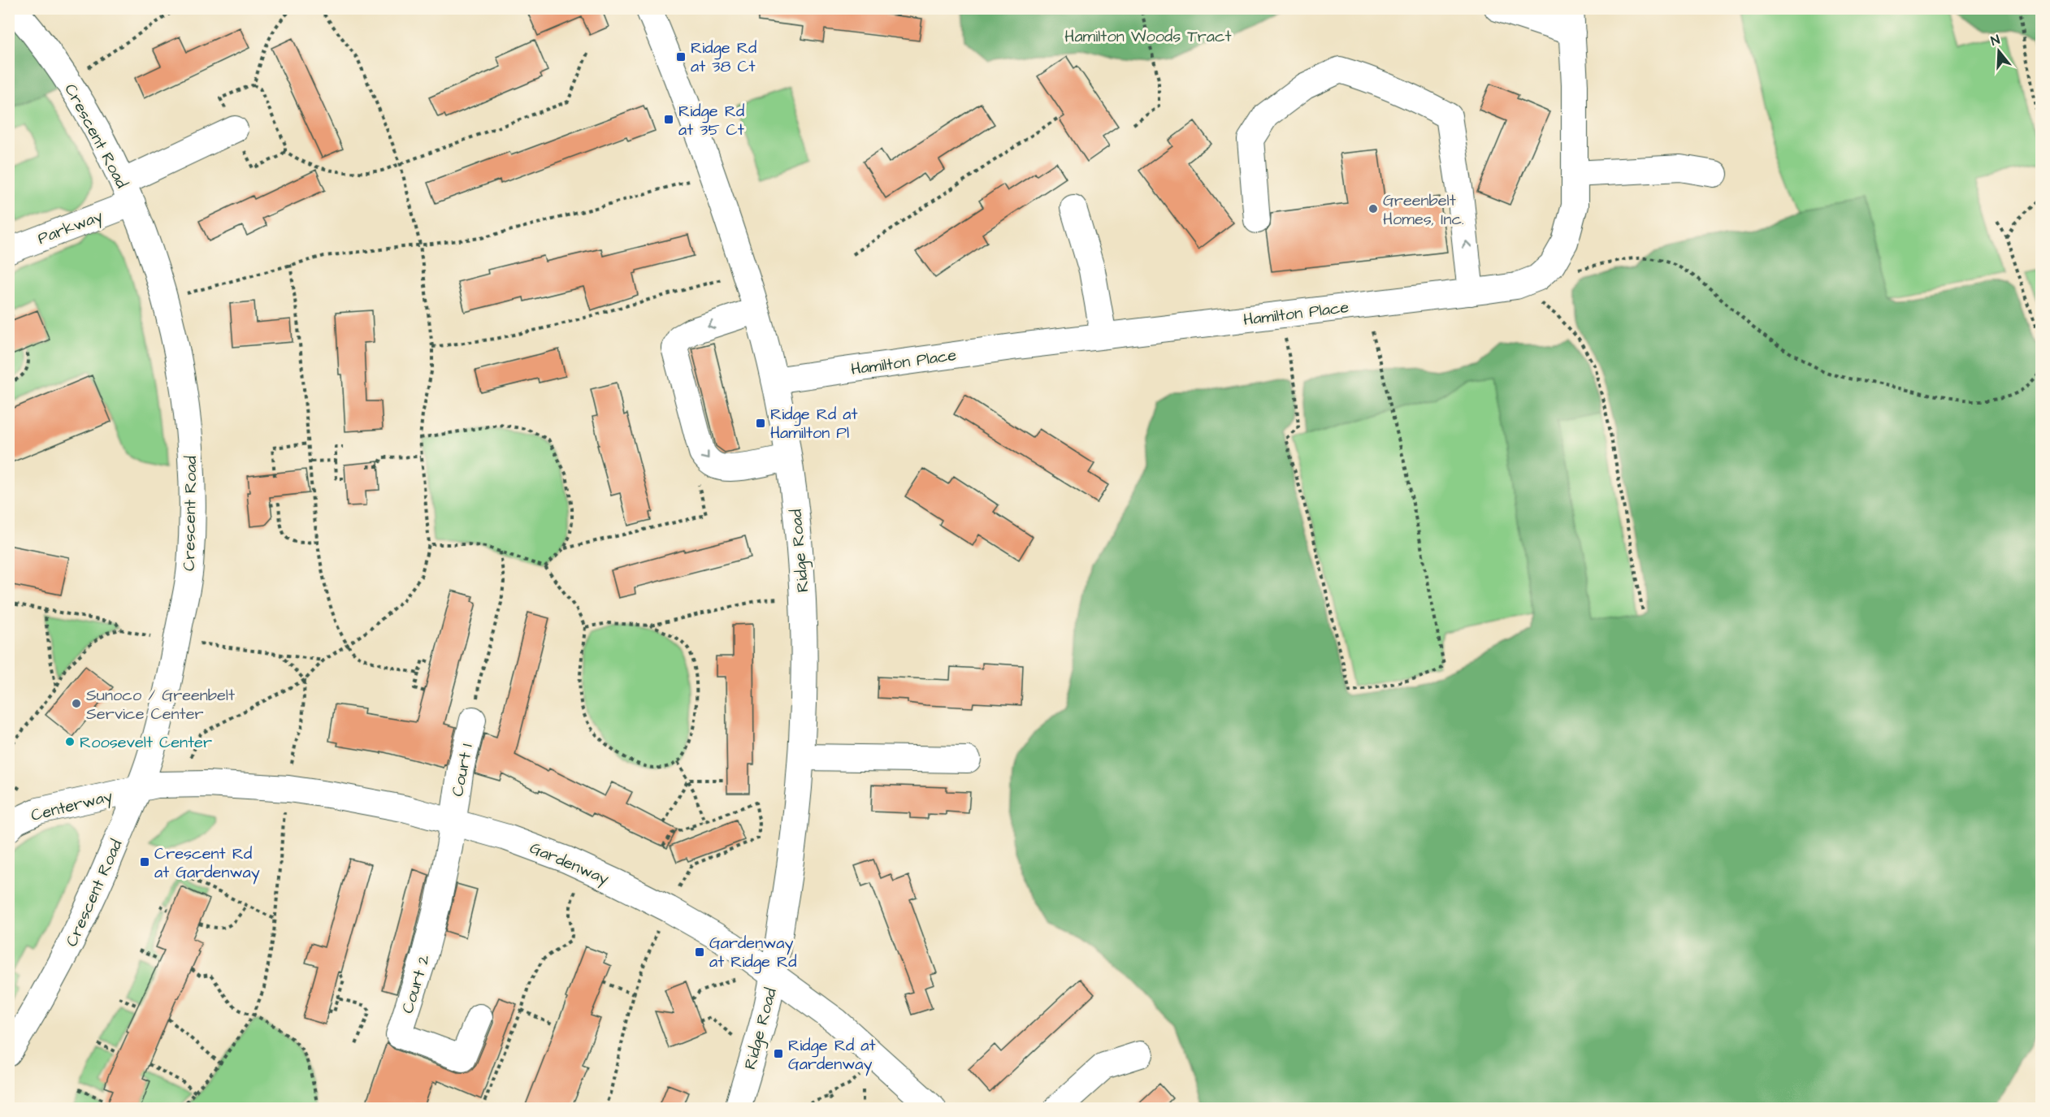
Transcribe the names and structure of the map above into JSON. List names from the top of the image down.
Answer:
{
  "streets": {
    "street": [
      "Crescent Road",
      "Parkway",
      "Hamilton Place",
      "Ridge Road",
      "Court 1",
      "Centerway",
      "Gardenway",
      "Court 2"
    ]
  },
  "crossings": [
    ["Crescent Road", "Parkway"],
    ["Crescent Road", "Centerway"],
    ["Crescent Road", "Gardenway"],
    ["Hamilton Place", "Ridge Road"],
    ["Ridge Road", "Gardenway"],
    ["Court 1", "Gardenway"],
    ["Court 1", "Court 2"],
    ["Centerway", "Gardenway"],
    ["Gardenway", "Court 2"]
  ],
  "parks": ["Hamilton Woods Tract"],
  "places": {
    "transit": [
      "Ridge Rd at 38 Ct",
      "Ridge Rd at 35 Ct",
      "Ridge Rd at Hamilton Pl",
      "Crescent Rd at Gardenway",
      "Gardenway at Ridge Rd",
      "Ridge Rd at Gardenway"
    ],
    "other": ["Greenbelt Homes, Inc.", "Sunoco / Greenbelt Service Center", "Roosevelt Center"]
  },
  "north": "top"
}
